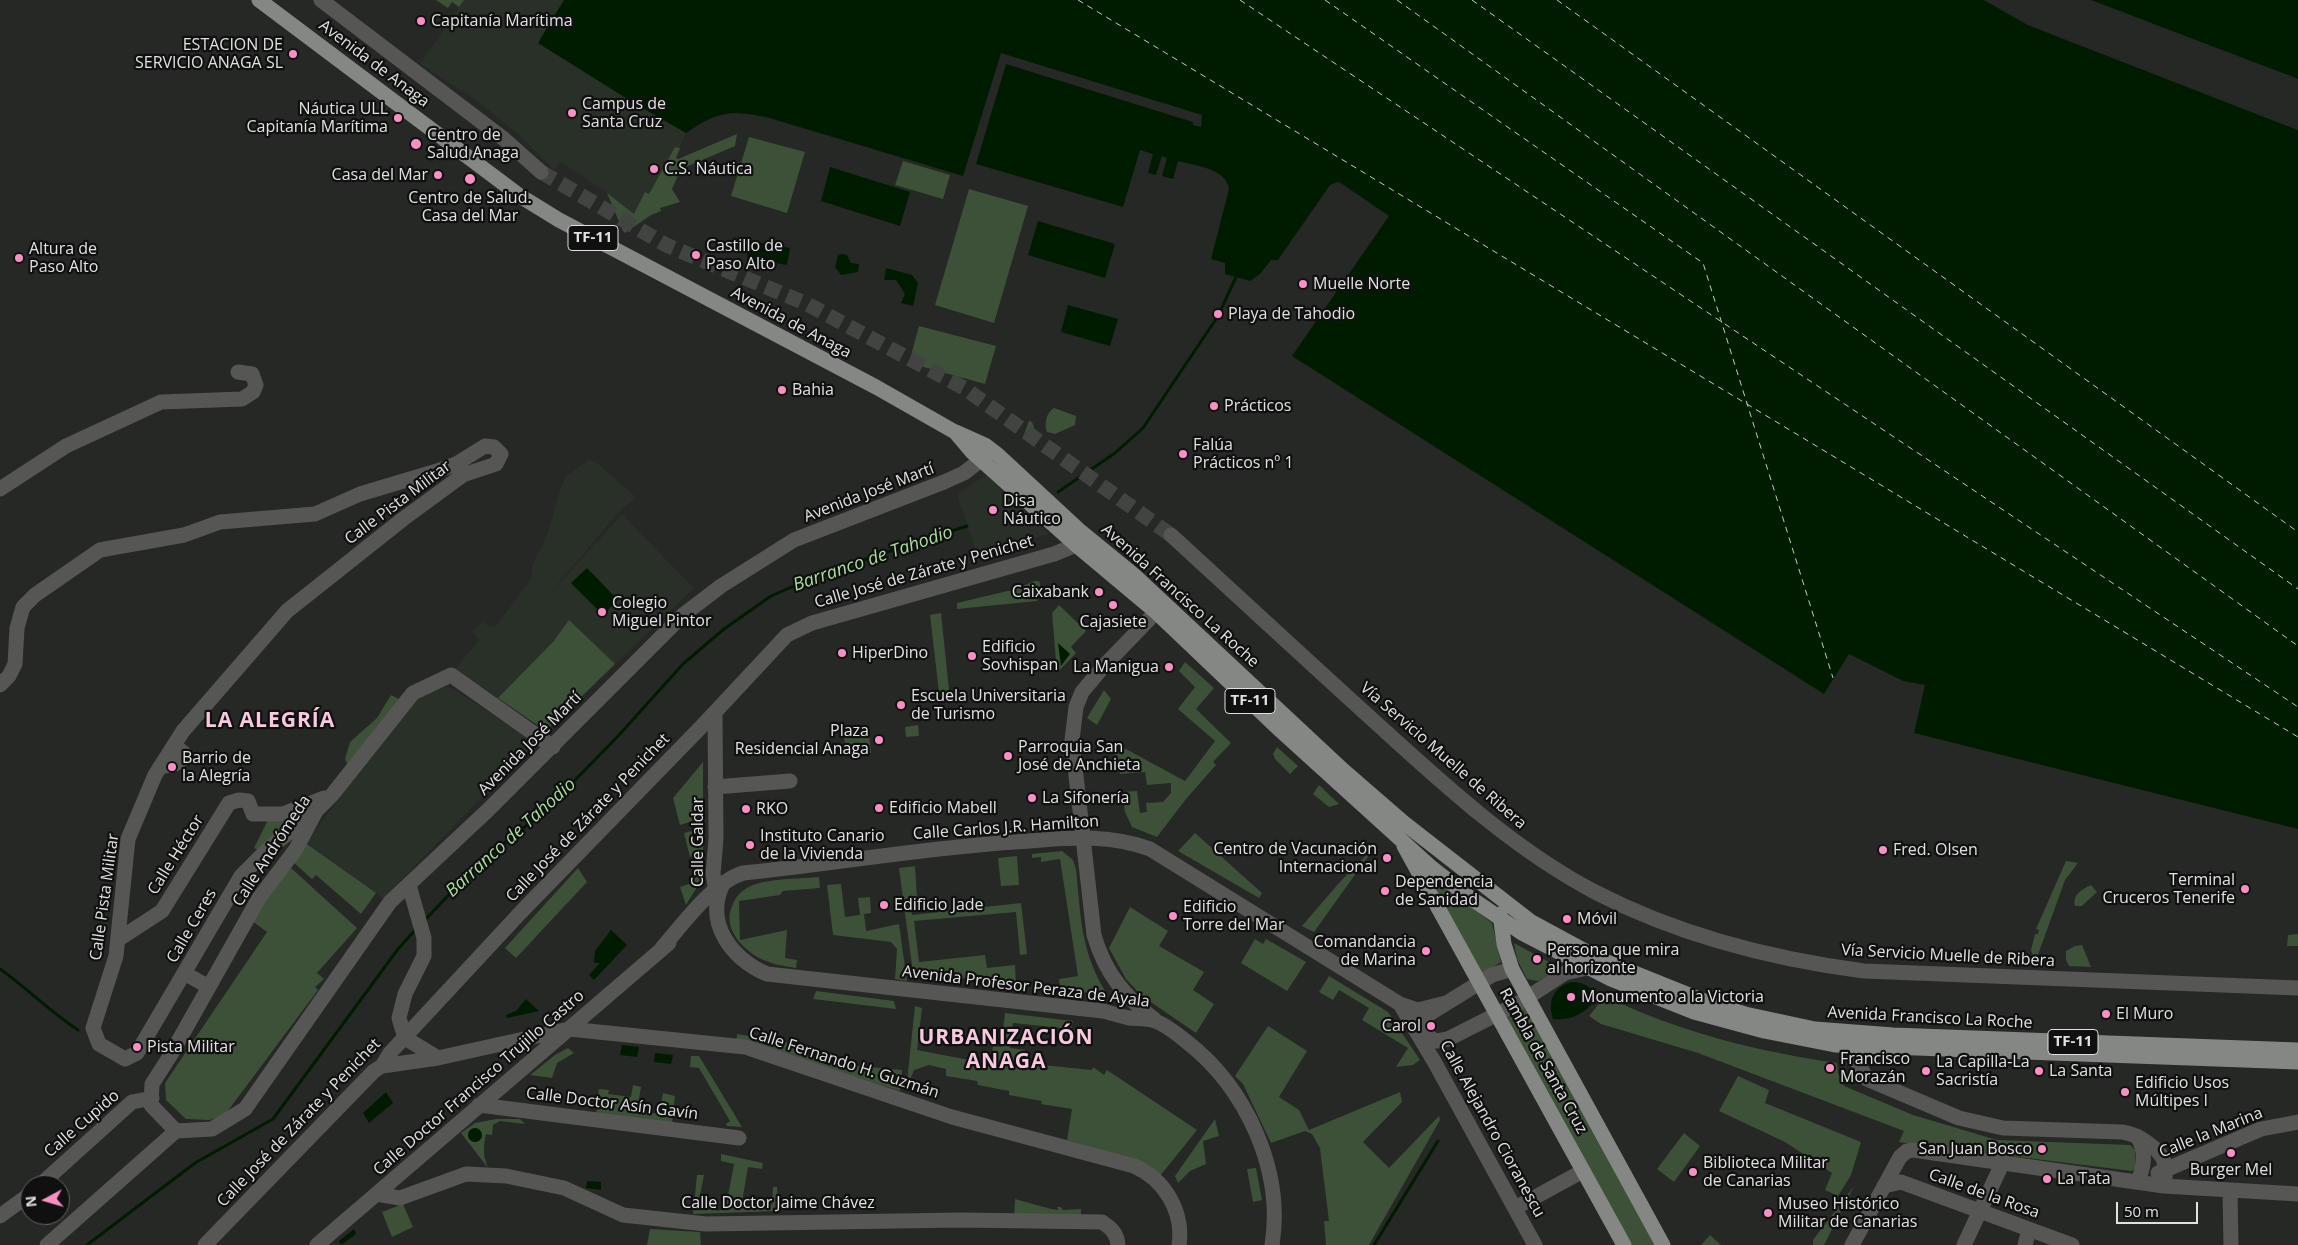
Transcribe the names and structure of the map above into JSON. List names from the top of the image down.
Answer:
{
  "streets": {
    "main road": [
      "Avenida de Anaga",
      "TF-11",
      "Avenida Francisco La Roche",
      "Rambla de Santa Cruz"
    ],
    "street": [
      "Avenida José Martí",
      "Calle Pista Militar",
      "Calle José de Zárate y Penichet",
      "Vía Servicio Muelle de Ribera",
      "Calle Carlos J.R. Hamilton",
      "Calle Galdar",
      "Calle Andrómeda",
      "Calle Héctor",
      "Calle Ceres",
      "Avenida Profesor Peraza de Ayala",
      "Calle Fernando H. Guzmán",
      "Calle Doctor Francisco Trujillo Castro",
      "Calle Doctor Asín Gavín",
      "Calle Cupido",
      "Calle Alejandro Cioranescu",
      "Calle la Marina",
      "Calle de la Rosa",
      "Calle Doctor Jaime Chávez"
    ]
  },
  "crossings": [
    ["Avenida de Anaga", "Avenida José Martí"],
    ["Avenida de Anaga", "Avenida Francisco La Roche"],
    ["Avenida José Martí", "Avenida Francisco La Roche"],
    ["Avenida José Martí", "Calle Andrómeda"],
    ["Calle Pista Militar", "Calle Héctor"],
    ["Calle Pista Militar", "Calle Ceres"],
    ["Calle José de Zárate y Penichet", "Avenida Francisco La Roche"],
    ["Calle José de Zárate y Penichet", "Calle Galdar"],
    ["Calle José de Zárate y Penichet", "Calle Fernando H. Guzmán"],
    ["Avenida Francisco La Roche", "Rambla de Santa Cruz"],
    ["Calle Carlos J.R. Hamilton", "Calle Galdar"],
    ["Calle Carlos J.R. Hamilton", "Avenida Profesor Peraza de Ayala"],
    ["Calle Carlos J.R. Hamilton", "Calle Doctor Francisco Trujillo Castro"],
    ["Calle Carlos J.R. Hamilton", "Calle Alejandro Cioranescu"],
    ["Calle Galdar", "Avenida Profesor Peraza de Ayala"],
    ["Calle Galdar", "Calle Doctor Francisco Trujillo Castro"],
    ["Calle Andrómeda", "Calle Héctor"],
    ["Calle Andrómeda", "Calle Ceres"],
    ["Calle Andrómeda", "Calle Cupido"],
    ["Avenida Profesor Peraza de Ayala", "Calle Doctor Francisco Trujillo Castro"],
    ["Calle Fernando H. Guzmán", "Calle Doctor Francisco Trujillo Castro"],
    ["Calle Doctor Francisco Trujillo Castro", "Calle Doctor Asín Gavín"],
    ["Calle Doctor Francisco Trujillo Castro", "Calle Doctor Jaime Chávez"]
  ],
  "districts": ["LA ALEGRÍA", "URBANIZACIÓN ANAGA"],
  "water": ["Barranco de Tahodio"],
  "places": [
    "Capitanía Marítima",
    "ESTACION DE SERVICIO ANAGA SL",
    "Campus de Santa Cruz",
    "Náutica ULL Capitanía Marítima",
    "Centro de Salud Anaga",
    "C.S. Náutica",
    "Casa del Mar",
    "Centro de Salud. Casa del Mar",
    "Castillo de Paso Alto",
    "Altura de Paso Alto",
    "Muelle Norte",
    "Playa de Tahodio",
    "Bahia",
    "Prácticos",
    "Falúa Prácticos nº 1",
    "Disa Náutico",
    "Caixabank",
    "Cajasiete",
    "Colegio Miguel Pintor",
    "HiperDino",
    "Edificio Sovhispan",
    "La Manigua",
    "Escuela Universitaria de Turismo",
    "Plaza Residencial Anaga",
    "Parroquia San José de Anchieta",
    "Barrio de la Alegría",
    "La Sifonería",
    "Edificio Mabell",
    "RKO",
    "Instituto Canario de la Vivienda",
    "Fred. Olsen",
    "Centro de Vacunación Internacional",
    "Terminal Cruceros Tenerife",
    "Dependencia de Sanidad",
    "Edificio Jade",
    "Edificio Torre del Mar",
    "Móvil",
    "Comandancia de Marina",
    "Persona que mira al horizonte",
    "Monumento a la Victoria",
    "El Muro",
    "Carol",
    "Pista Militar",
    "Francisco Morazán",
    "La Capilla-La Sacristía",
    "La Santa",
    "Edificio Usos Múltipes I",
    "San Juan Bosco",
    "Burger Mel",
    "Biblioteca Militar de Canarias",
    "La Tata",
    "Museo Histórico Militar de Canarias"
  ],
  "scale_bar": "50 m",
  "north": "left"
}
